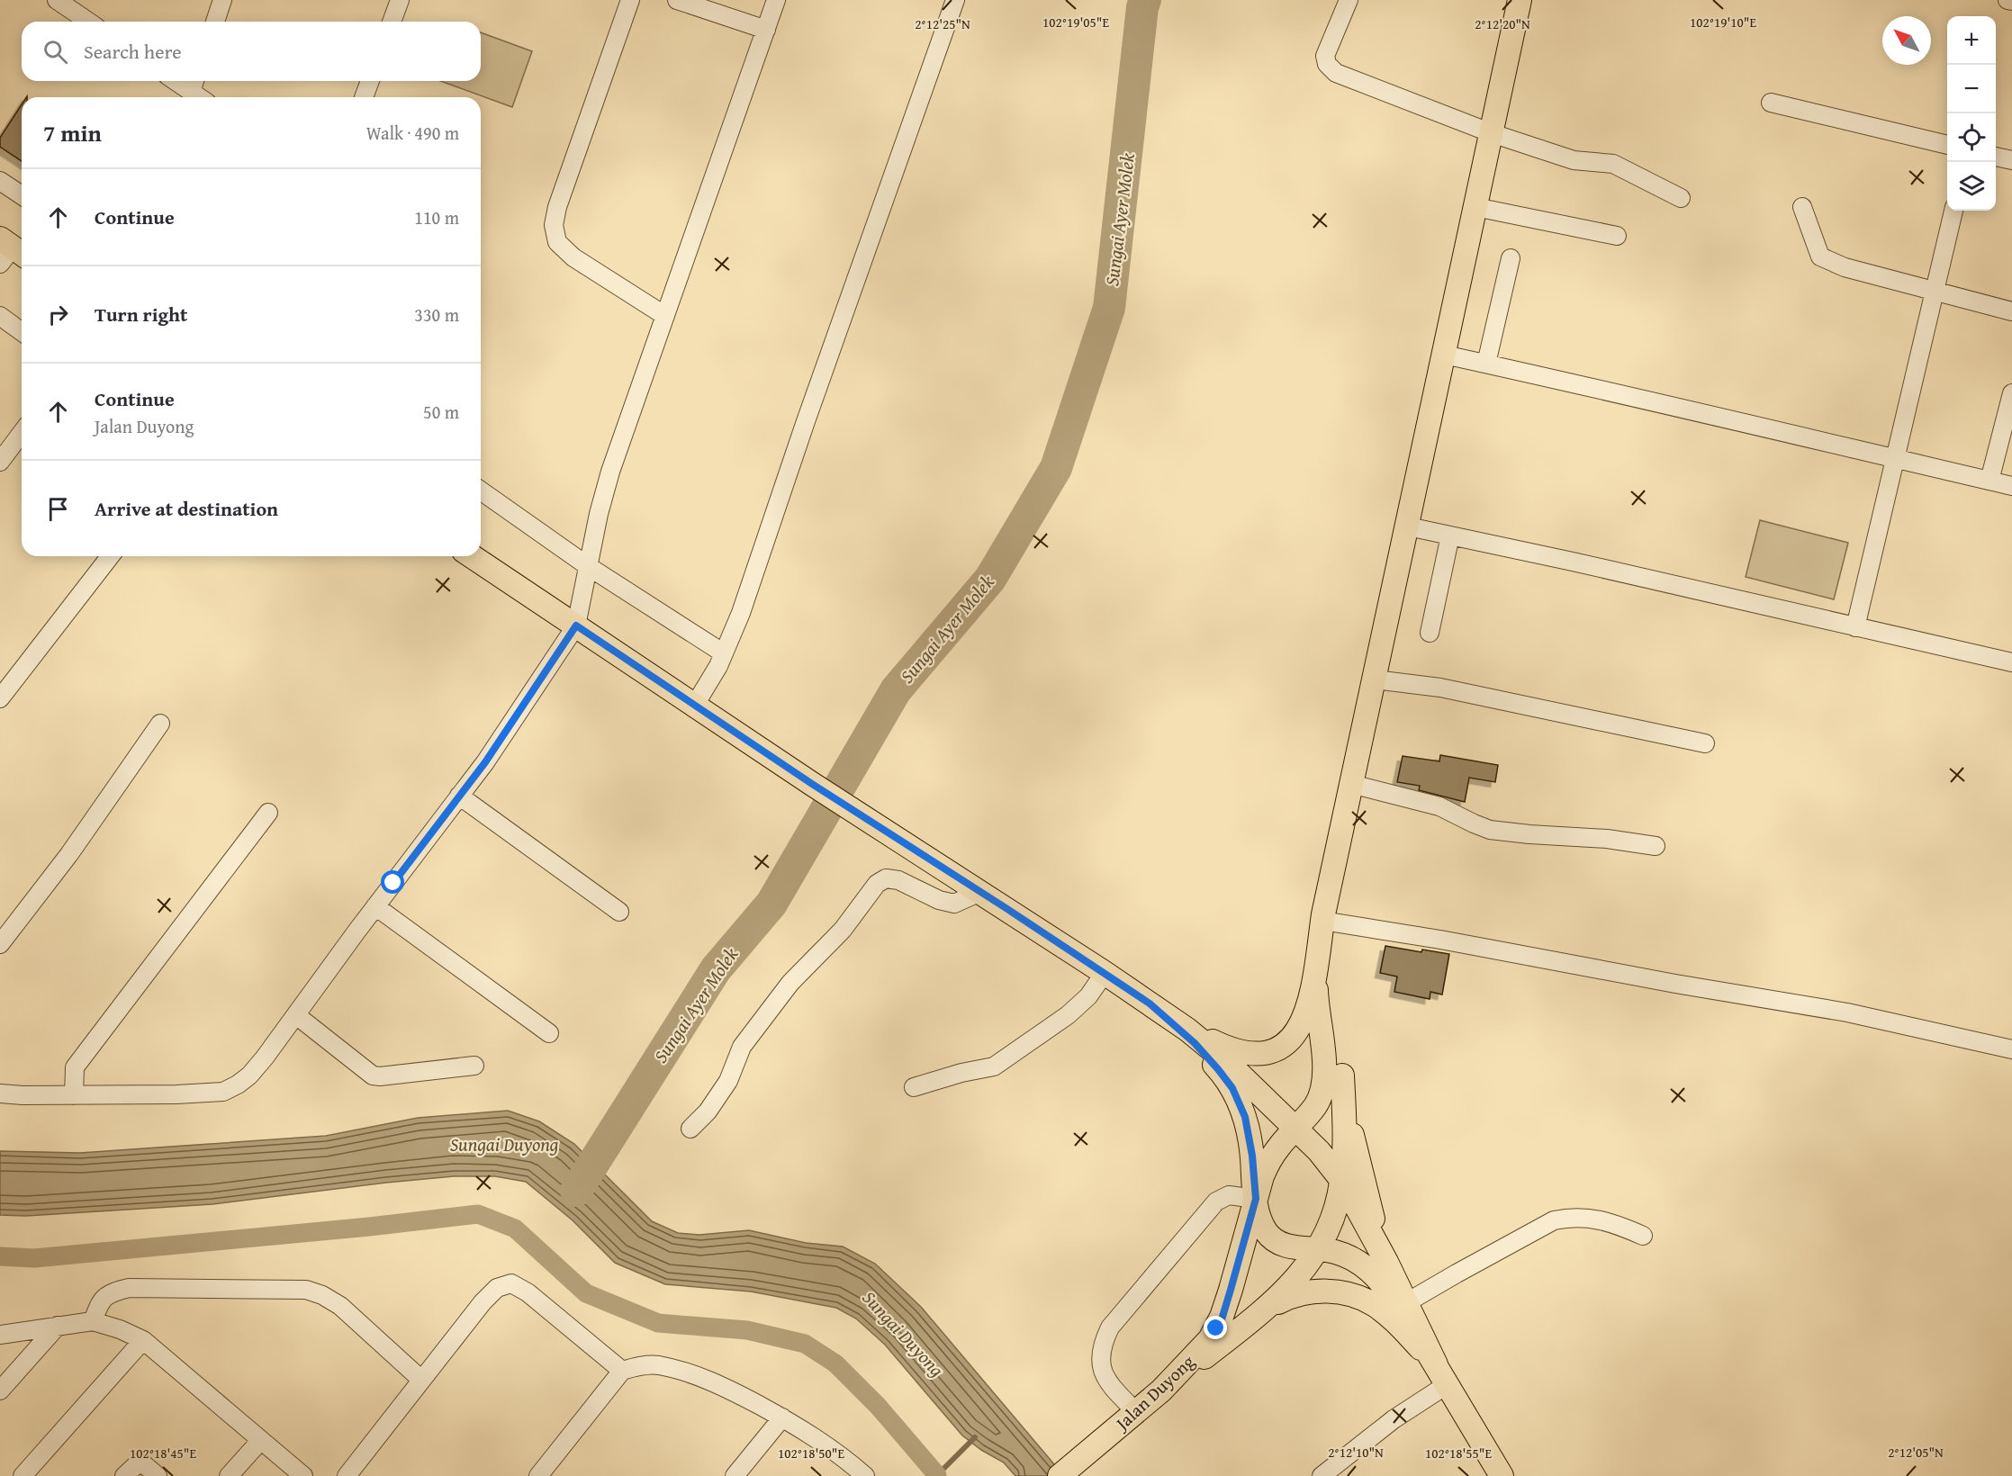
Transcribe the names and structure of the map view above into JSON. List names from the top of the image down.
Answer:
{
  "streets": {
    "main road": ["Jalan Duyong"]
  },
  "water": ["Sungai Ayer Molek", "Sungai Duyong"],
  "north": "top left",
  "page": {
    "map_buttons": ["+", "−"],
    "search": "Search here",
    "heading": ["7 min", "Walk · 490 m"],
    "list": [
      ["Continue", "110 m"],
      ["Turn right", "330 m"],
      ["Continue", "Jalan Duyong", "50 m"],
      "Arrive at destination"
    ]
  },
  "coordinates": [
    "102°19'05\"E",
    "102°19'10\"E",
    "2°12'25\"N",
    "2°12'20\"N",
    "2°12'10\"N",
    "2°12'05\"N",
    "102°18'45\"E",
    "102°18'50\"E",
    "102°18'55\"E"
  ]
}
